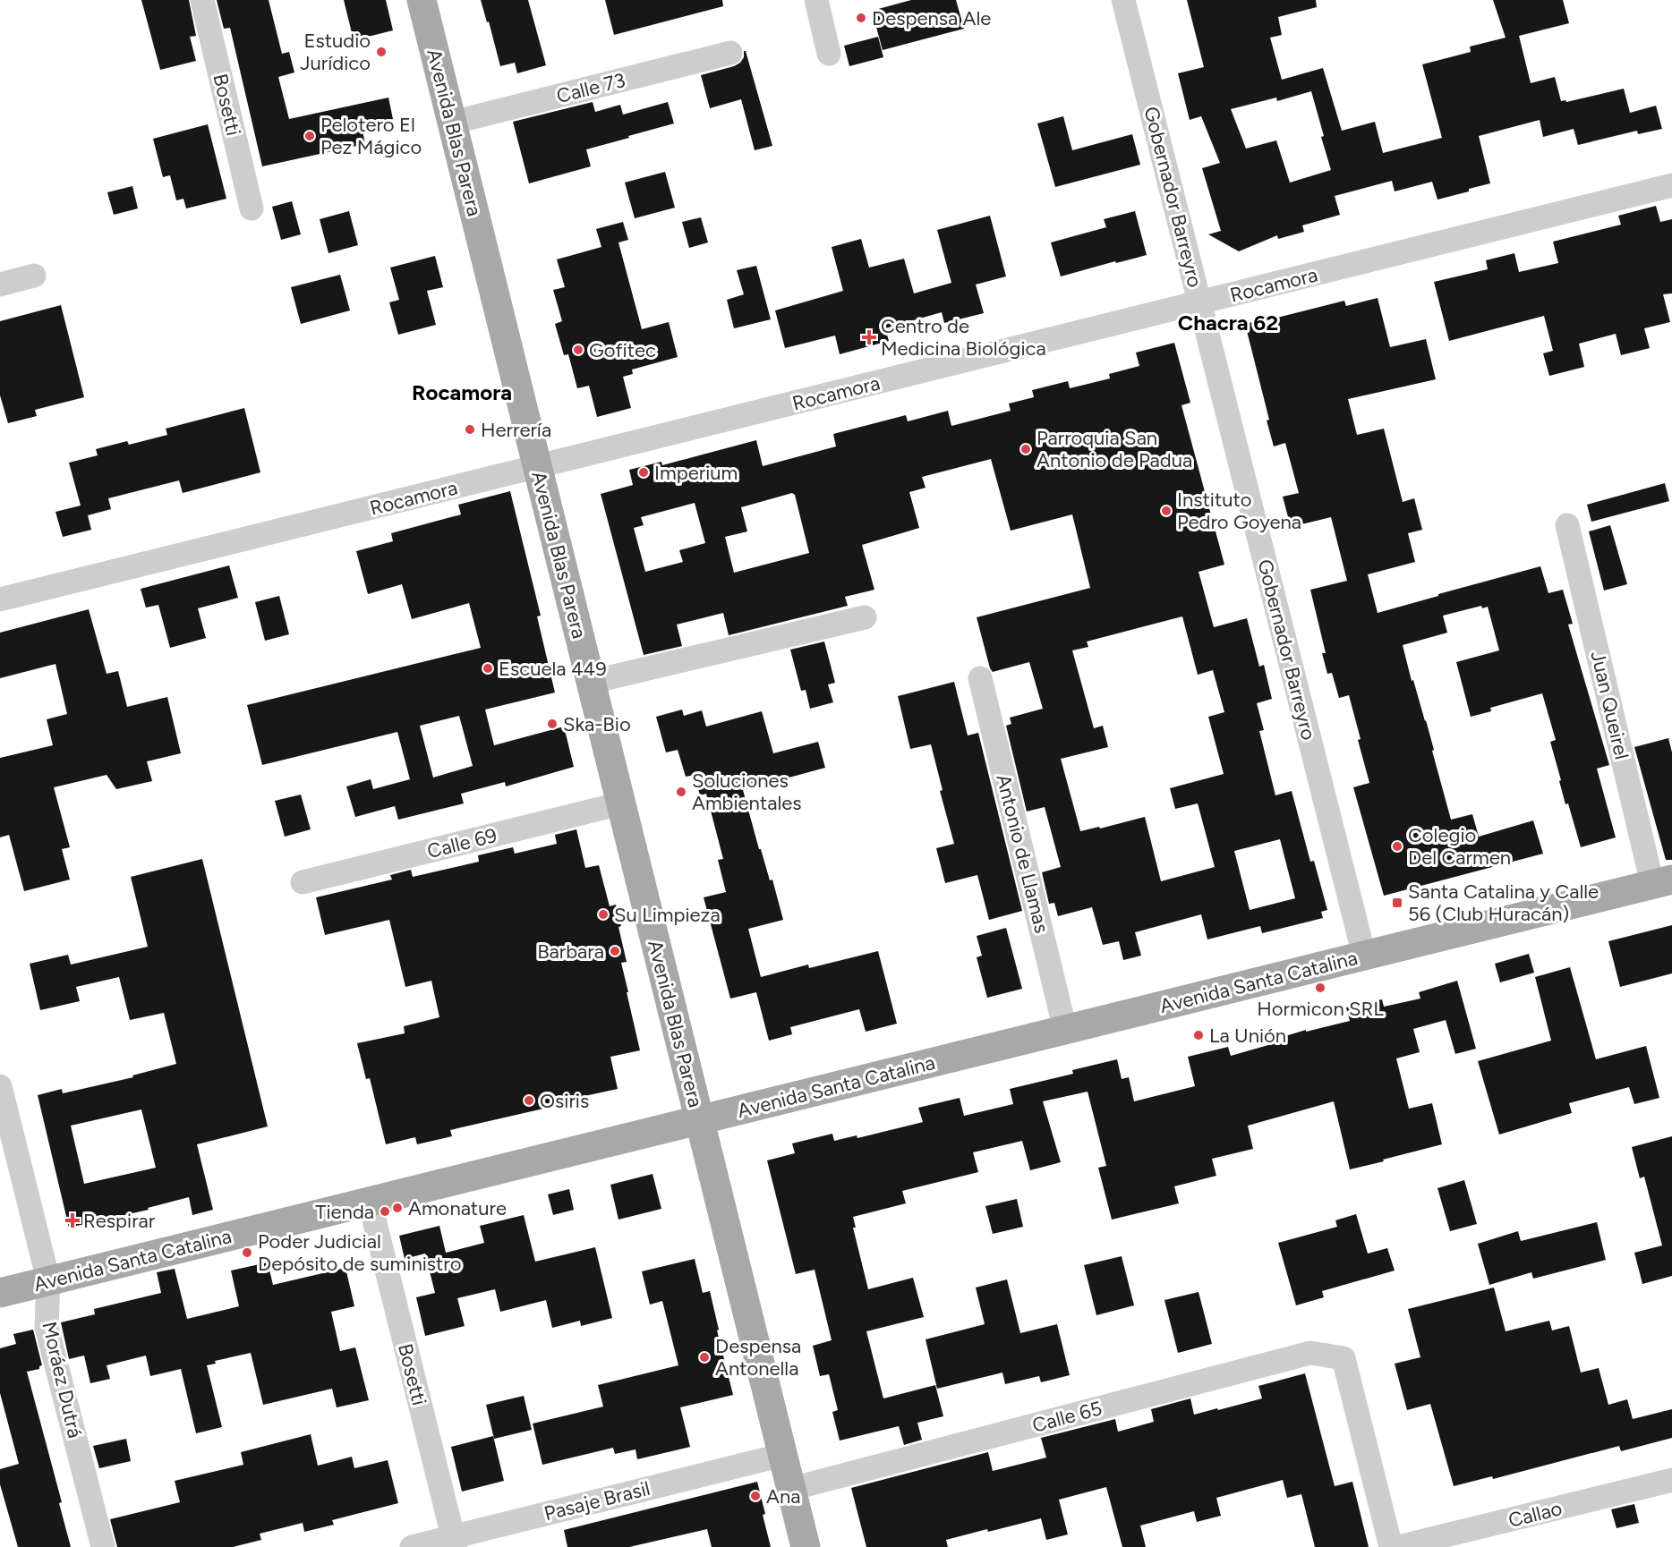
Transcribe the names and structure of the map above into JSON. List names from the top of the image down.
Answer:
{
  "streets": {
    "main road": ["Avenida Blas Parera", "Avenida Santa Catalina"],
    "street": [
      "Calle 73",
      "Bosetti",
      "Gobernador Barreyro",
      "Rocamora",
      "Juan Queirel",
      "Calle 69",
      "Antonio de Llamas",
      "Moráez Dutrá",
      "Calle 65",
      "Pasaje Brasil",
      "Callao"
    ]
  },
  "crossings": [
    ["Calle 73", "Avenida Blas Parera"],
    ["Bosetti", "Avenida Santa Catalina"],
    ["Bosetti", "Pasaje Brasil"],
    ["Avenida Blas Parera", "Rocamora"],
    ["Avenida Blas Parera", "Calle 69"],
    ["Avenida Blas Parera", "Avenida Santa Catalina"],
    ["Avenida Blas Parera", "Calle 65"],
    ["Avenida Blas Parera", "Pasaje Brasil"],
    ["Gobernador Barreyro", "Rocamora"],
    ["Gobernador Barreyro", "Avenida Santa Catalina"],
    ["Juan Queirel", "Avenida Santa Catalina"],
    ["Antonio de Llamas", "Avenida Santa Catalina"],
    ["Avenida Santa Catalina", "Moráez Dutrá"]
  ],
  "districts": ["Chacra 62", "Rocamora"],
  "places": {
    "other": [
      "Despensa Ale",
      "Estudio Jurídico",
      "Pelotero El Pez Mágico",
      "Gofitec",
      "Herrería",
      "Parroquia San Antonio de Padua",
      "Imperium",
      "Instituto Pedro Goyena",
      "Escuela 449",
      "Ska-Bio",
      "Soluciones Ambientales",
      "Colegio Del Carmen",
      "Su Limpieza",
      "Barbara",
      "Hormicon SRL",
      "La Unión",
      "Osiris",
      "Amonature",
      "Tienda",
      "Poder Judicial Depósito de suministro",
      "Despensa Antonella",
      "Ana"
    ],
    "health": ["Centro de Medicina Biológica", "Respirar"],
    "transit": ["Santa Catalina y Calle 56 (Club Huracán)"]
  }
}
